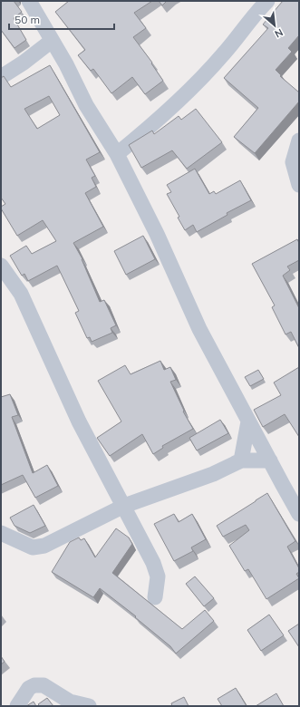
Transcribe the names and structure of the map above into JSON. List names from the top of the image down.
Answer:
{
  "scale_bar": "50 m",
  "north": "bottom right"
}
